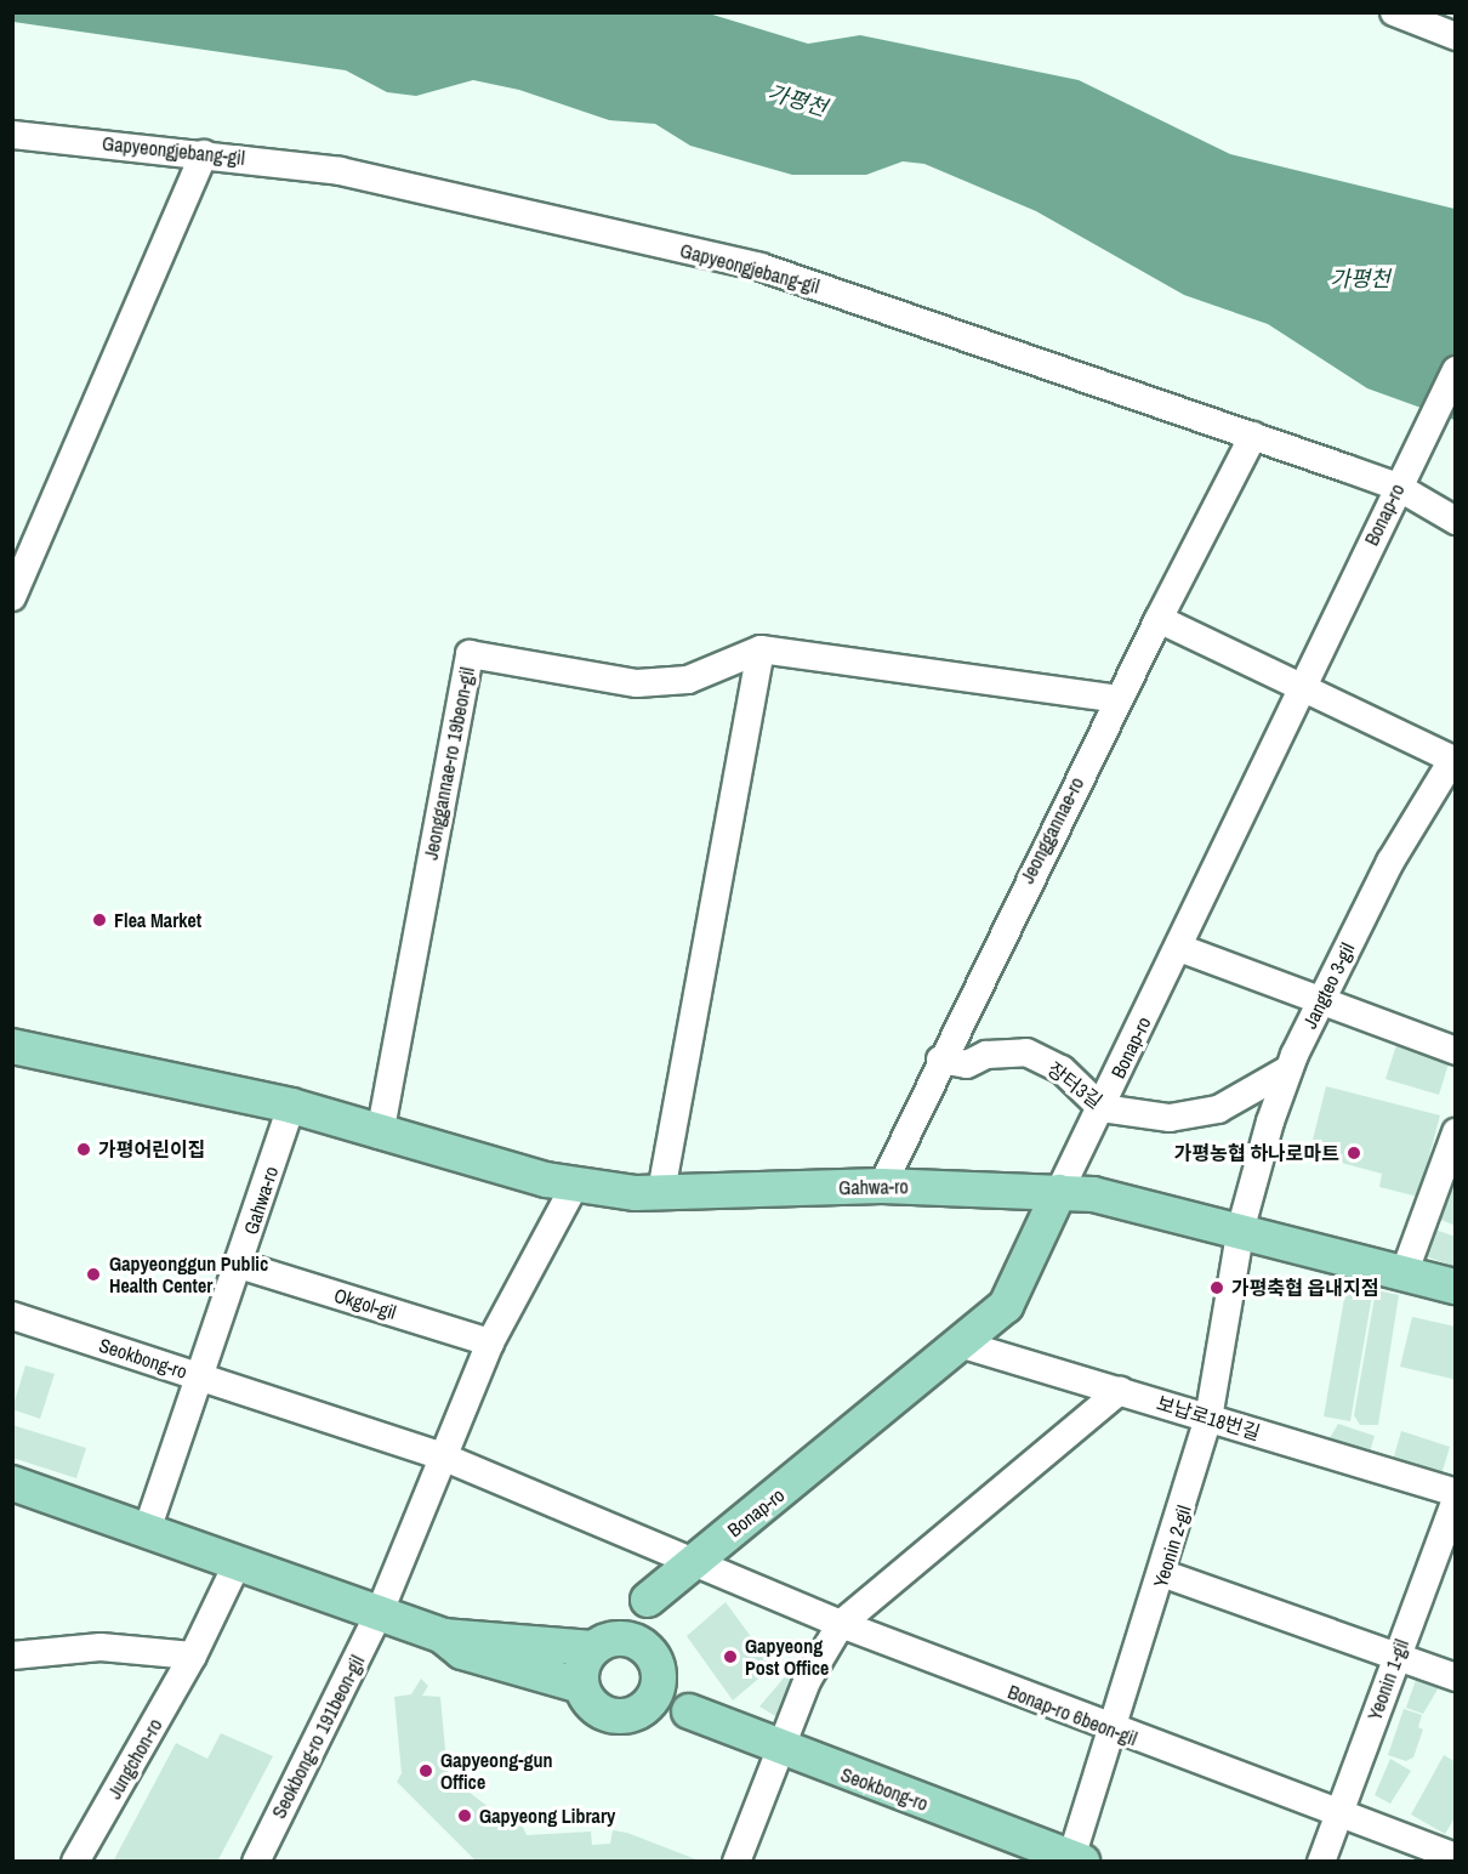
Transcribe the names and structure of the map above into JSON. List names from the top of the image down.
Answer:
{
  "streets": {
    "main road": ["Bonap-ro", "Gahwa-ro", "Seokbong-ro"],
    "street": [
      "Gapyeongjebang-gil",
      "Jeonggannae-ro 19beon-gil",
      "Jeonggannae-ro",
      "Jangteo 3-gil",
      "장터3길",
      "Okgol-gil",
      "보납로18번길",
      "Yeonin 2-gil",
      "Yeonin 1-gil",
      "Bonap-ro 6beon-gil",
      "Seokbong-ro 191beon-gil",
      "Jungchon-ro"
    ]
  },
  "crossings": [
    ["Gapyeongjebang-gil", "Bonap-ro"],
    ["Gapyeongjebang-gil", "Jeonggannae-ro"],
    ["Bonap-ro", "장터3길"],
    ["Bonap-ro", "Gahwa-ro"],
    ["Bonap-ro", "보납로18번길"],
    ["Bonap-ro", "Bonap-ro 6beon-gil"],
    ["Jeonggannae-ro 19beon-gil", "Gahwa-ro"],
    ["Jeonggannae-ro", "장터3길"],
    ["Jeonggannae-ro", "Gahwa-ro"],
    ["Jangteo 3-gil", "장터3길"],
    ["Jangteo 3-gil", "Gahwa-ro"],
    ["Jangteo 3-gil", "Yeonin 2-gil"],
    ["Gahwa-ro", "Okgol-gil"],
    ["Gahwa-ro", "Seokbong-ro"],
    ["Gahwa-ro", "Yeonin 2-gil"],
    ["Seokbong-ro", "Yeonin 2-gil"],
    ["보납로18번길", "Yeonin 2-gil"],
    ["Yeonin 2-gil", "Bonap-ro 6beon-gil"],
    ["Yeonin 1-gil", "Bonap-ro 6beon-gil"]
  ],
  "water": ["가평천"],
  "places": [
    "Flea Market",
    "가평어린이집",
    "가평농협 하나로마트",
    "Gapyeonggun Public Health Center",
    "가평축협 읍내지점",
    "Gapyeong Post Office",
    "Gapyeong-gun Office",
    "Gapyeong Library"
  ]
}
